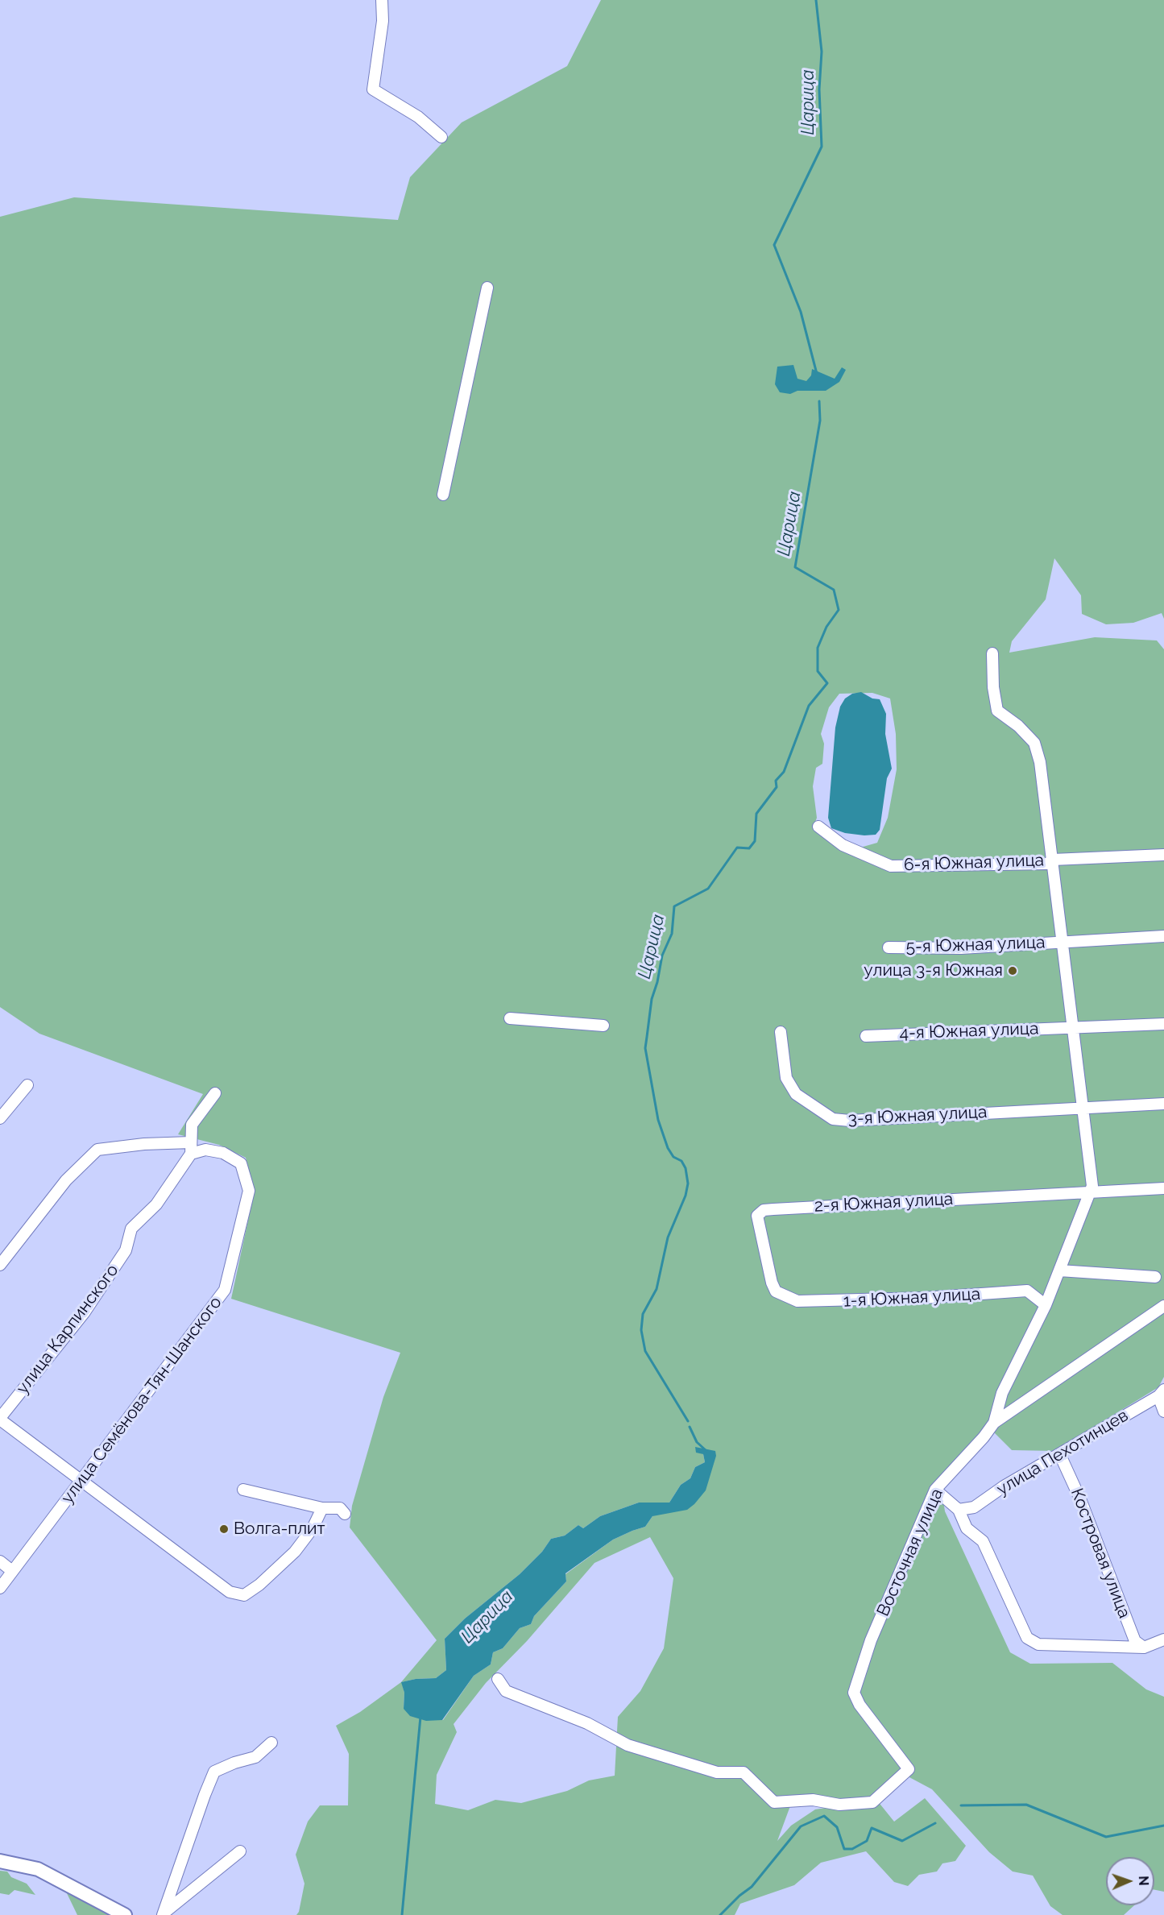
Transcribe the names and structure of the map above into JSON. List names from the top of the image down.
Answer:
{
  "streets": {
    "street": [
      "6-я Южная улица",
      "5-я Южная улица",
      "4-я Южная улица",
      "3-я Южная улица",
      "2-я Южная улица",
      "1-я Южная улица",
      "улица Карпинского",
      "улица Семёнова-Тян-Шанского",
      "улица Пехотинцев",
      "Восточная улица",
      "Костровая улица"
    ]
  },
  "crossings": [
    ["2-я Южная улица", "1-я Южная улица"],
    ["улица Карпинского", "улица Семёнова-Тян-Шанского"],
    ["улица Пехотинцев", "Костровая улица"]
  ],
  "water": ["Царица"],
  "places": ["улица 3-я Южная", "Волга-плит"],
  "north": "right"
}
